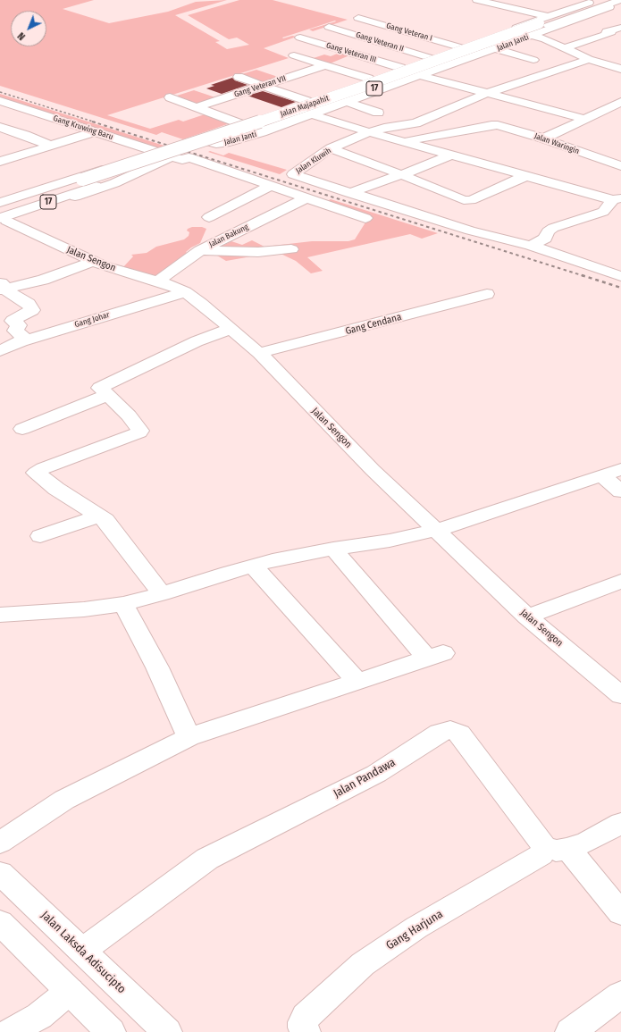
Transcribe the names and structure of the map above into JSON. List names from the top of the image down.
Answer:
{
  "streets": {
    "main road": [
      "Gang Veteran I",
      "Gang Veteran II",
      "Jalan Janti",
      "Gang Veteran III",
      "Gang Veteran VII",
      "17",
      "Jalan Majapahit",
      "Gang Kruwing Baru",
      "Jalan Waringin",
      "Jalan Kluwih",
      "Jalan Bakung",
      "Jalan Sengon",
      "Gang Johar",
      "Gang Cendana",
      "Jalan Pandawa",
      "Gang Harjuna",
      "Jalan Laksda Adisucipto"
    ]
  },
  "crossings": [
    ["Gang Veteran I", "Jalan Janti"],
    ["Gang Veteran II", "Jalan Janti"],
    ["Jalan Janti", "Gang Veteran III"],
    ["Jalan Janti", "Jalan Majapahit"],
    ["17", "Jalan Majapahit"],
    ["17", "Jalan Sengon"],
    ["Jalan Majapahit", "Gang Kruwing Baru"],
    ["Jalan Majapahit", "Jalan Sengon"],
    ["Jalan Bakung", "Jalan Sengon"],
    ["Jalan Sengon", "Gang Johar"],
    ["Jalan Sengon", "Gang Cendana"],
    ["Jalan Pandawa", "Gang Harjuna"],
    ["Jalan Pandawa", "Jalan Laksda Adisucipto"]
  ],
  "north": "bottom left"
}
